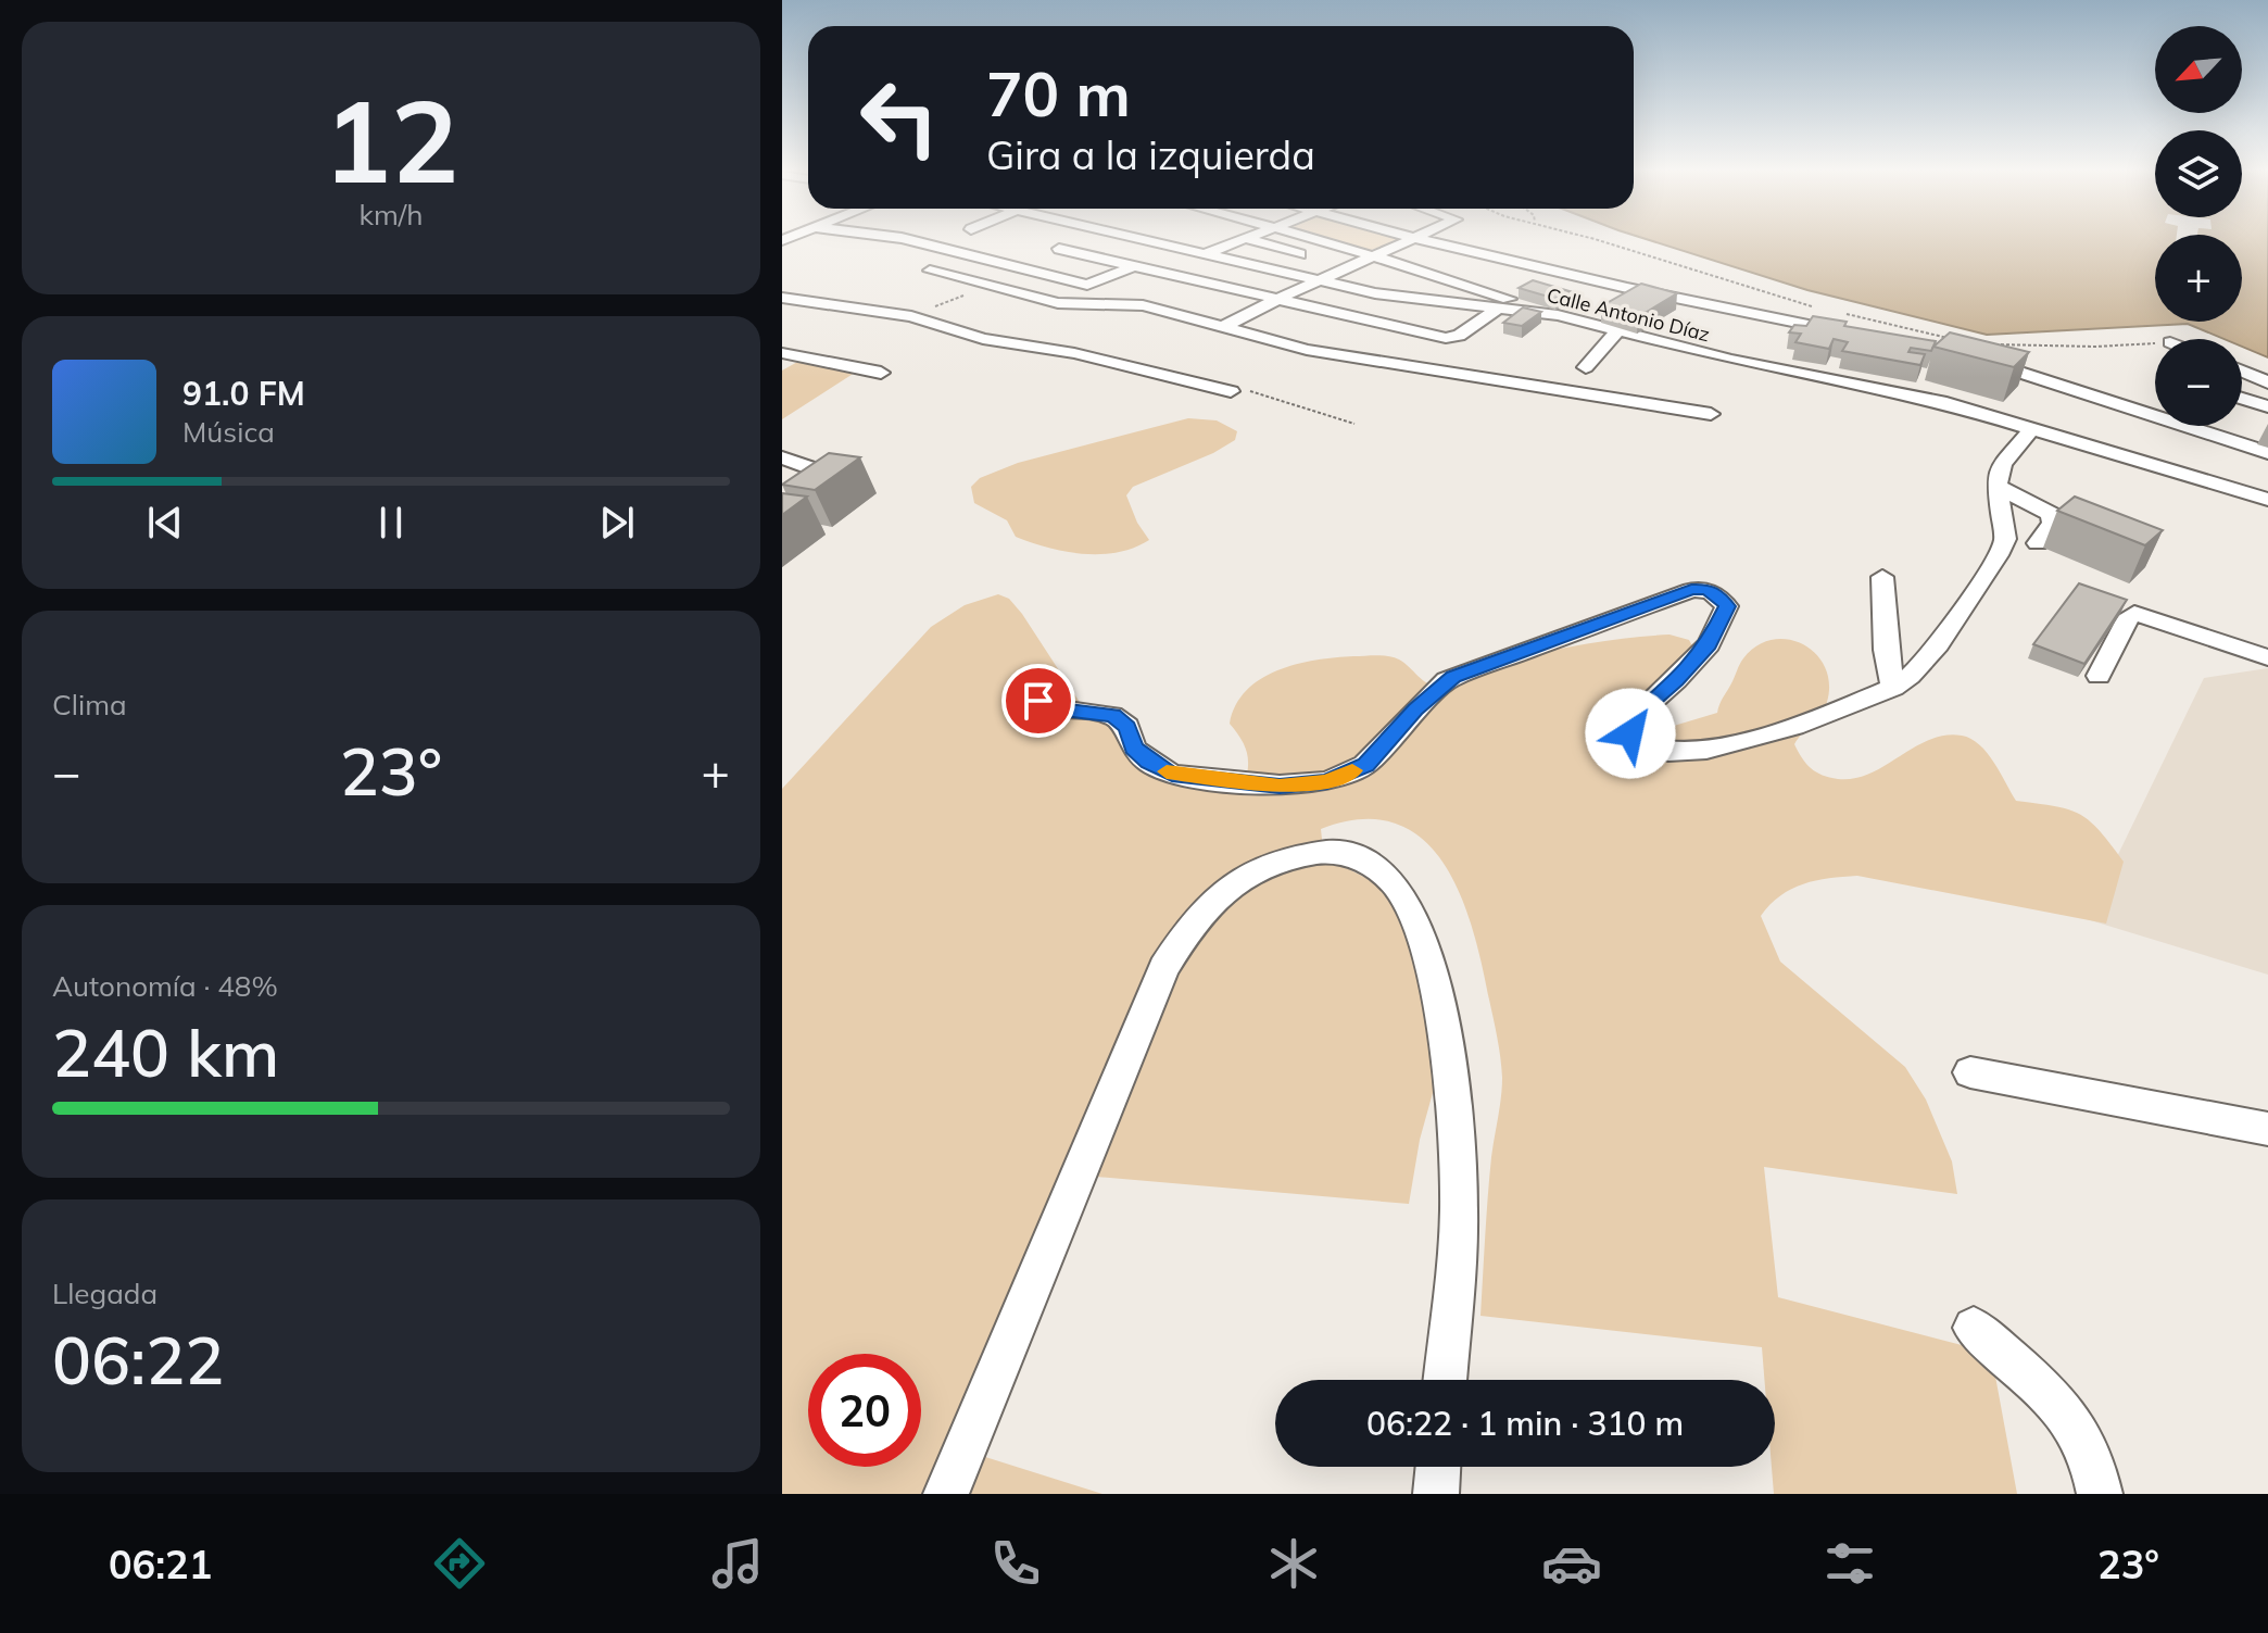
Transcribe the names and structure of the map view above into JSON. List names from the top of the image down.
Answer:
{
  "streets": {
    "street": ["Calle Antonio Díaz"]
  },
  "north": "bottom left",
  "page": {
    "tile": [
      ["12", "km/h"],
      "Clima",
      ["Autonomía · 48%", "240 km"],
      ["Llegada", "06:22"]
    ],
    "map_buttons": ["+", "−"],
    "turn": ["70 m", "Gira a la izquierda"],
    "song": ["91.0 FM", "Música"],
    "heat": ["−", "23°", "+"],
    "limit": "20",
    "trip": "06:22 · 1 min · 310 m",
    "tabs": ["06:21", "23°"]
  }
}
